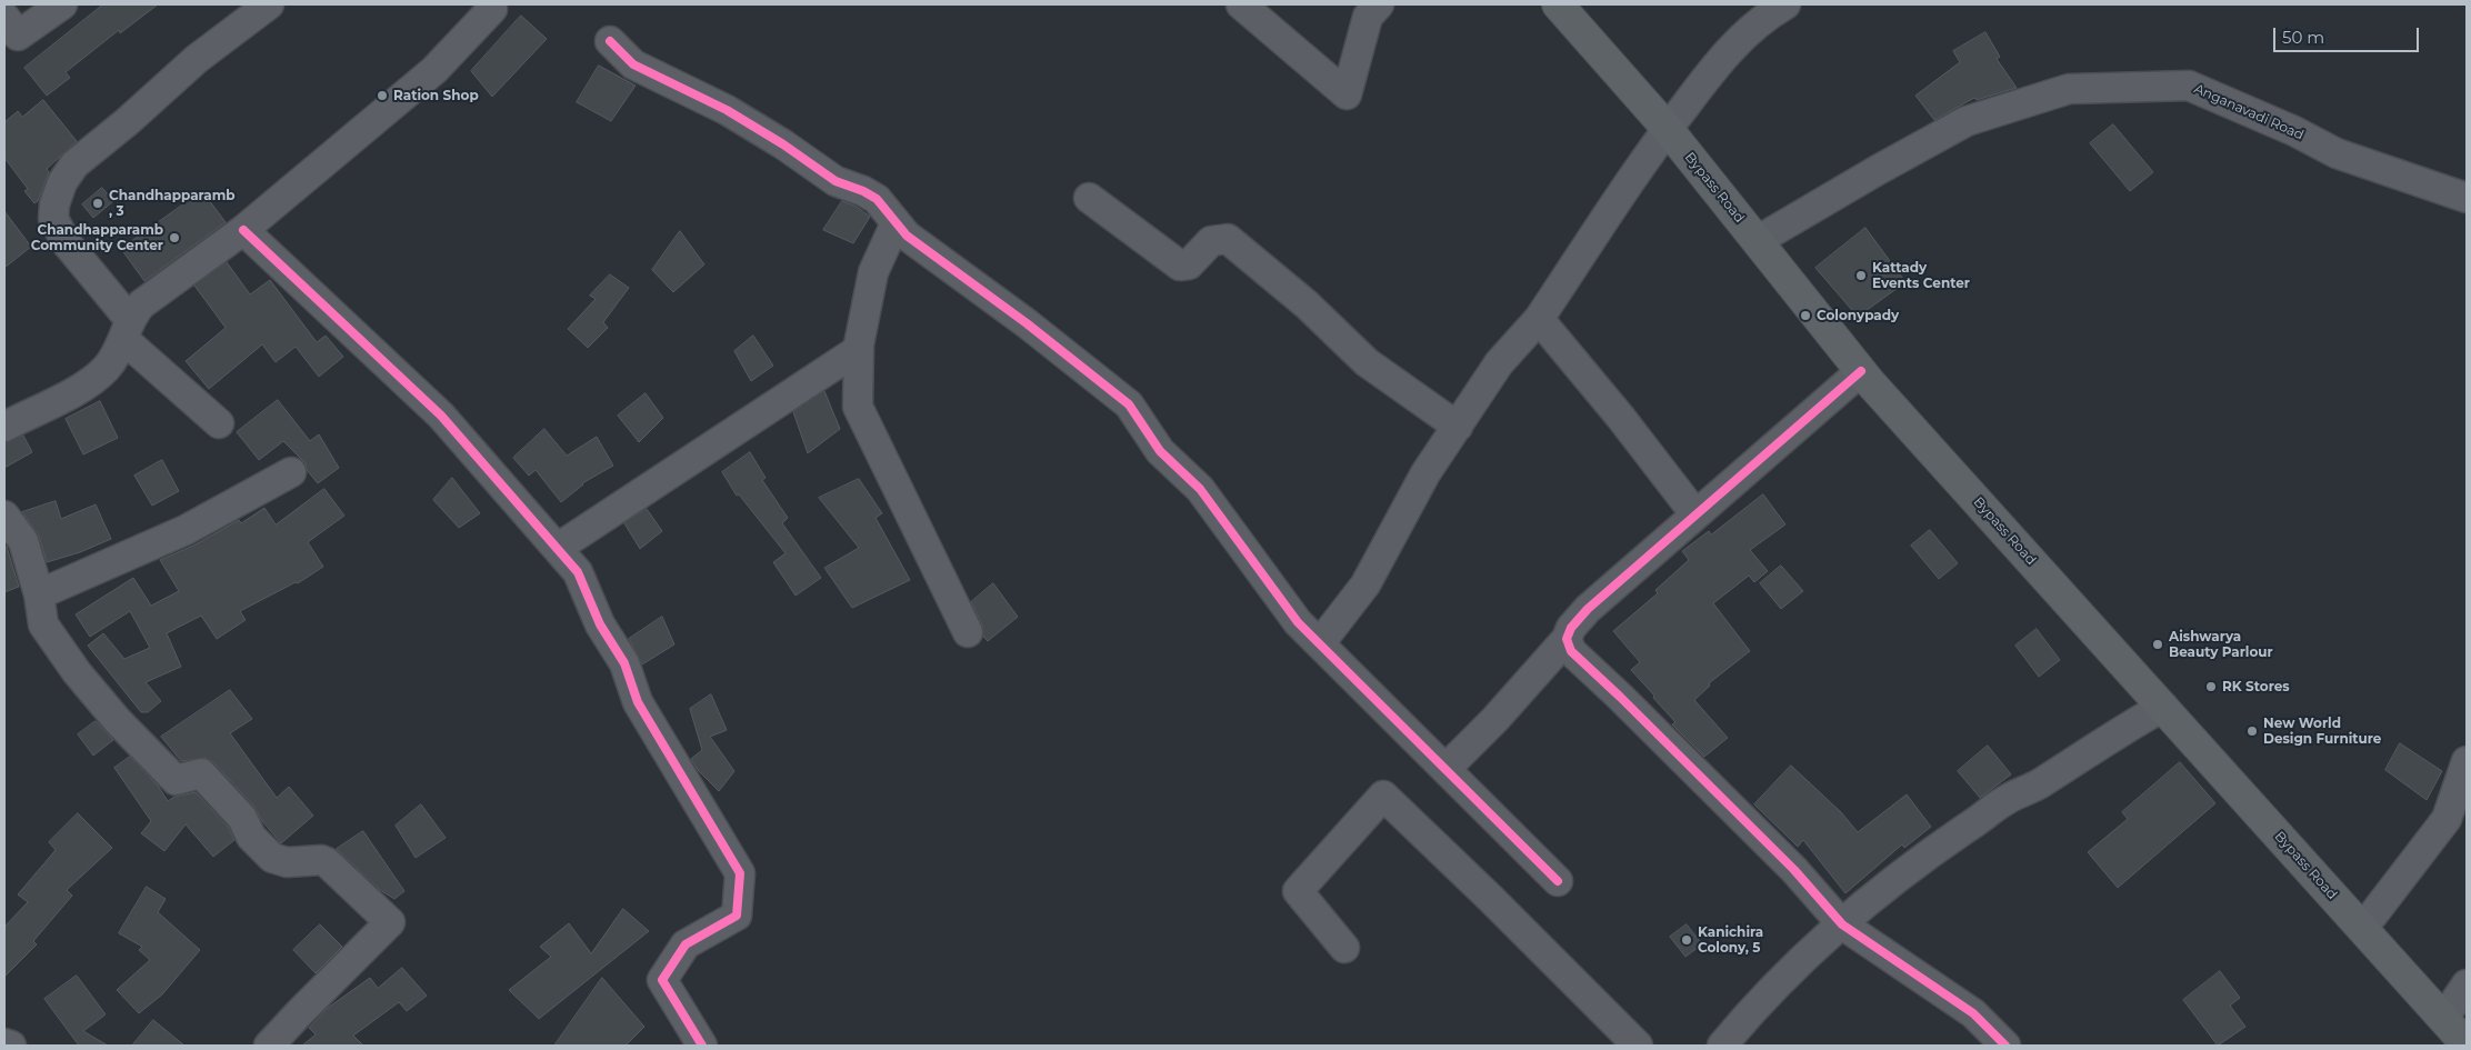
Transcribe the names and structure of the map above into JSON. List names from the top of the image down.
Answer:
{
  "streets": {
    "main road": ["Bypass Road"],
    "street": ["Anganavadi Road"]
  },
  "crossings": [
    ["Anganavadi Road", "Bypass Road"]
  ],
  "places": [
    "Ration Shop",
    "Chandhapparamb , 3",
    "Chandhapparamb Community Center",
    "Kattady Events Center",
    "Colonypady",
    "Aishwarya Beauty Parlour",
    "RK Stores",
    "New World Design Furniture",
    "Kanichira Colony, 5"
  ],
  "scale_bar": "50 m"
}
